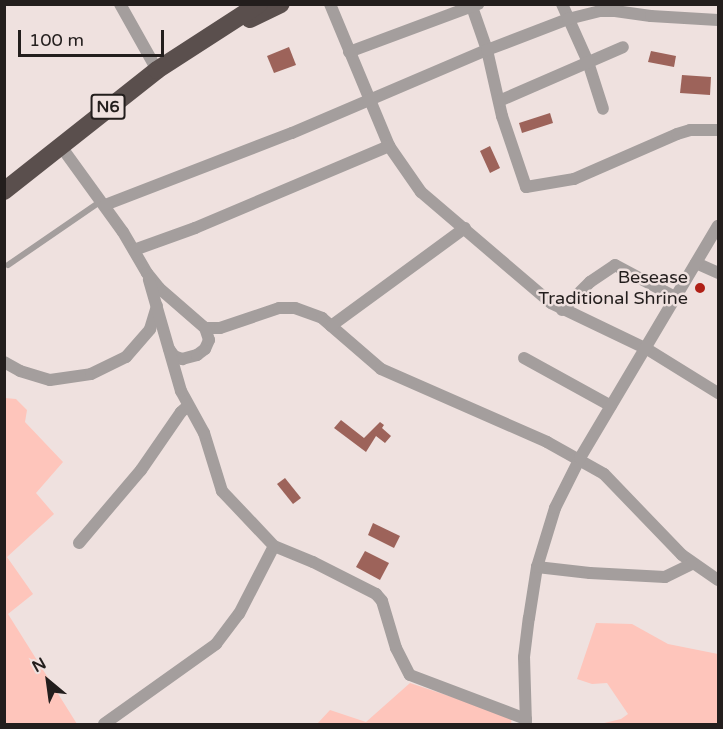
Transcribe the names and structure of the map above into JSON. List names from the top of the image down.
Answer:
{
  "streets": {
    "highway": ["N6"]
  },
  "places": ["Besease Traditional Shrine"],
  "scale_bar": "100 m",
  "north": "top left"
}
